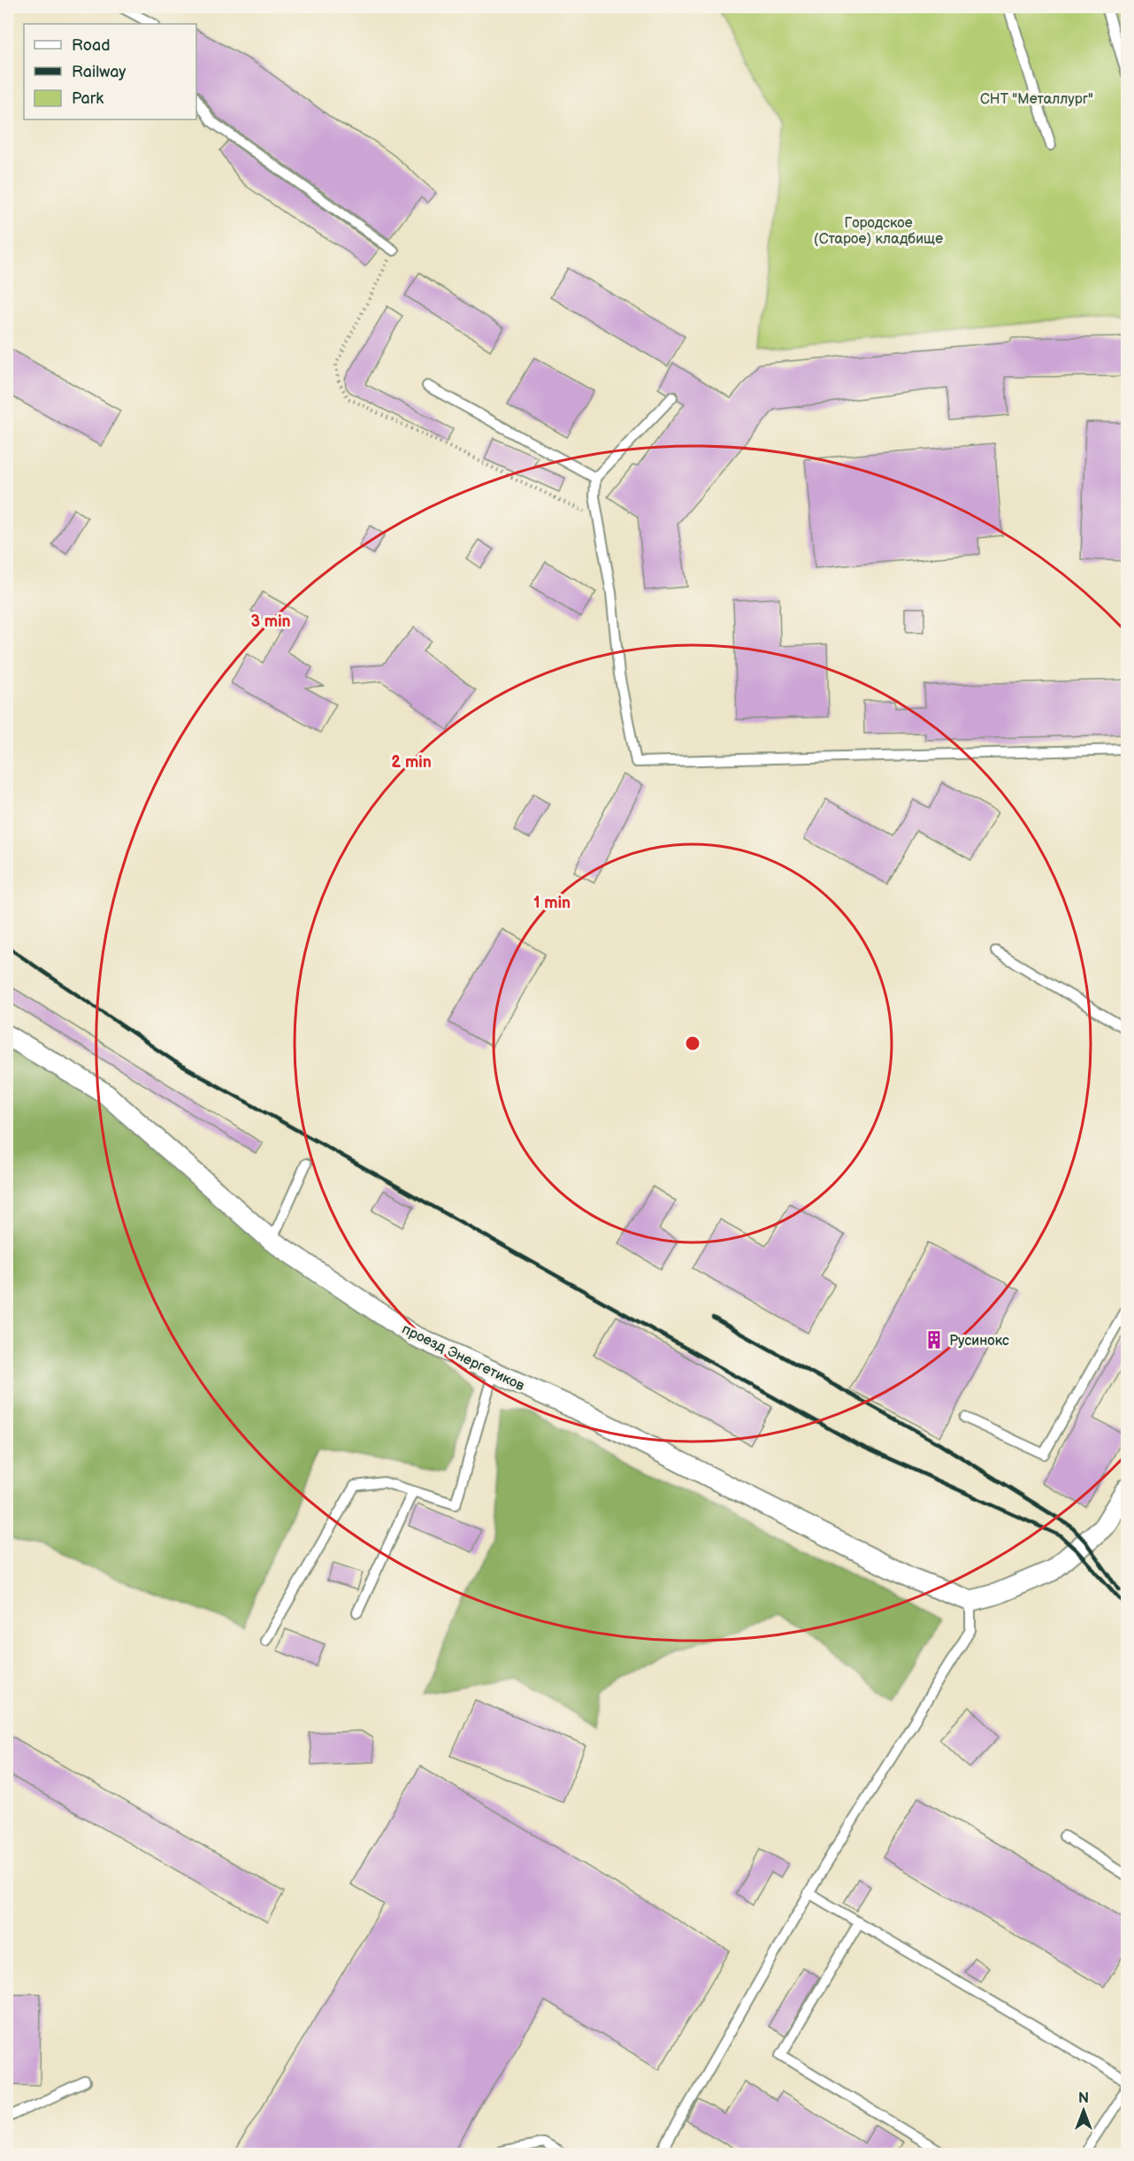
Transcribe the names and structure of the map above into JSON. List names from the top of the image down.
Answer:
{
  "streets": {
    "street": ["проезд Энергетиков"]
  },
  "parks": ["СНТ \"Металлург\"", "Городское (Старое) кладбище"],
  "places": {
    "building": ["Русинокс"]
  },
  "legend": ["Road", "Railway", "Park"],
  "north": "top",
  "rings": ["3 min", "2 min", "1 min"]
}
